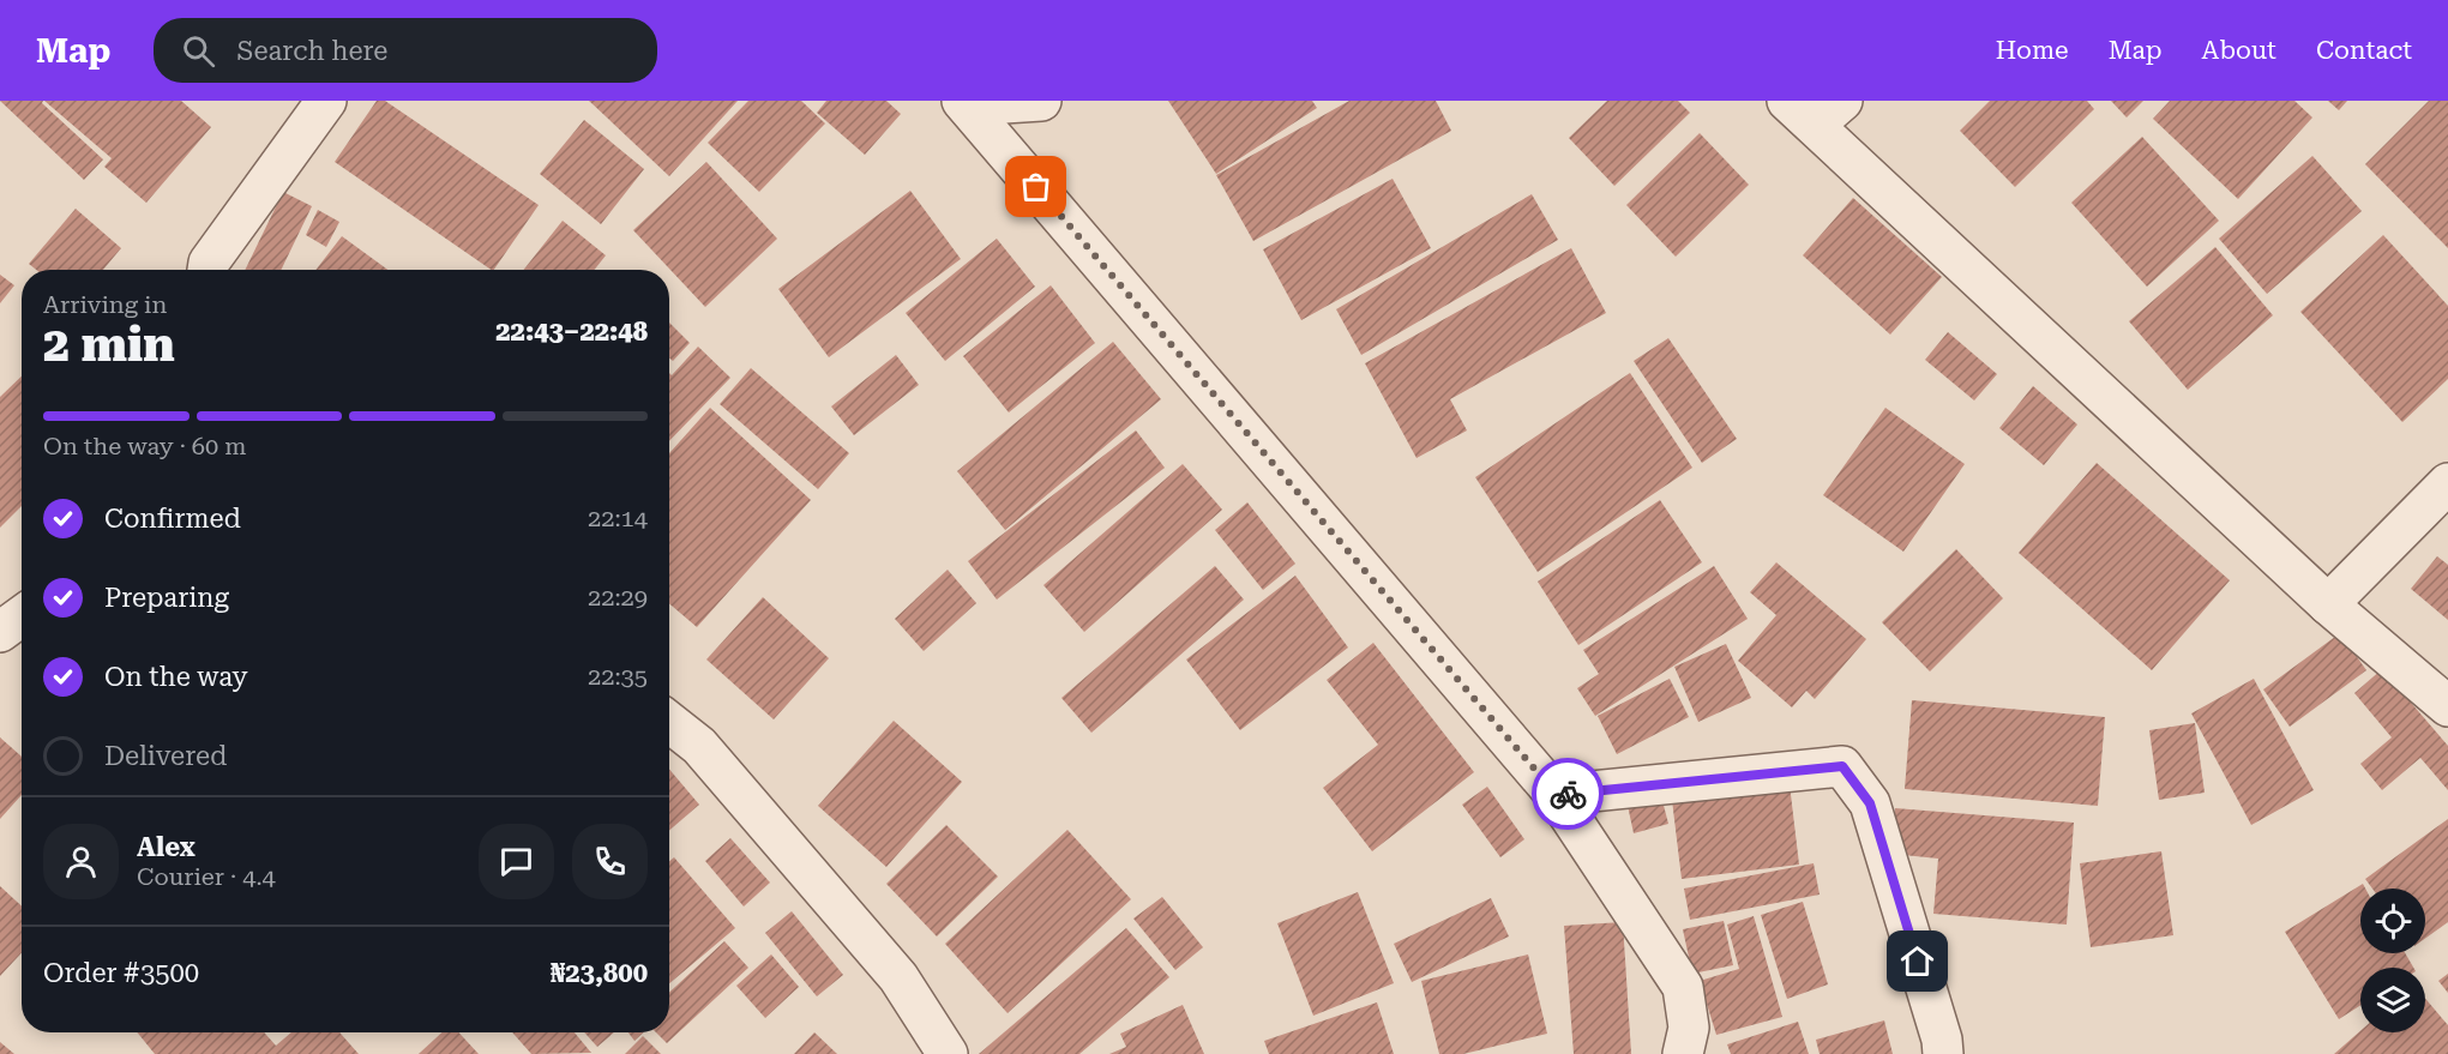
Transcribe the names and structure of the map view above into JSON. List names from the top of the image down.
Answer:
{
  "page": {
    "header": "Map",
    "search": "Search here",
    "nav": [
      "Home",
      "Map",
      "About",
      "Contact"
    ],
    "heading": ["2 min", "Arriving in", "22:43–22:48"],
    "panel": [
      "Alex",
      "Courier · 4.4",
      "Order #3500",
      "₦23,800"
    ],
    "bar": "On the way · 60 m",
    "list": [
      ["Confirmed", "22:14"],
      ["Preparing", "22:29"],
      ["On the way", "22:35"],
      "Delivered"
    ]
  }
}
